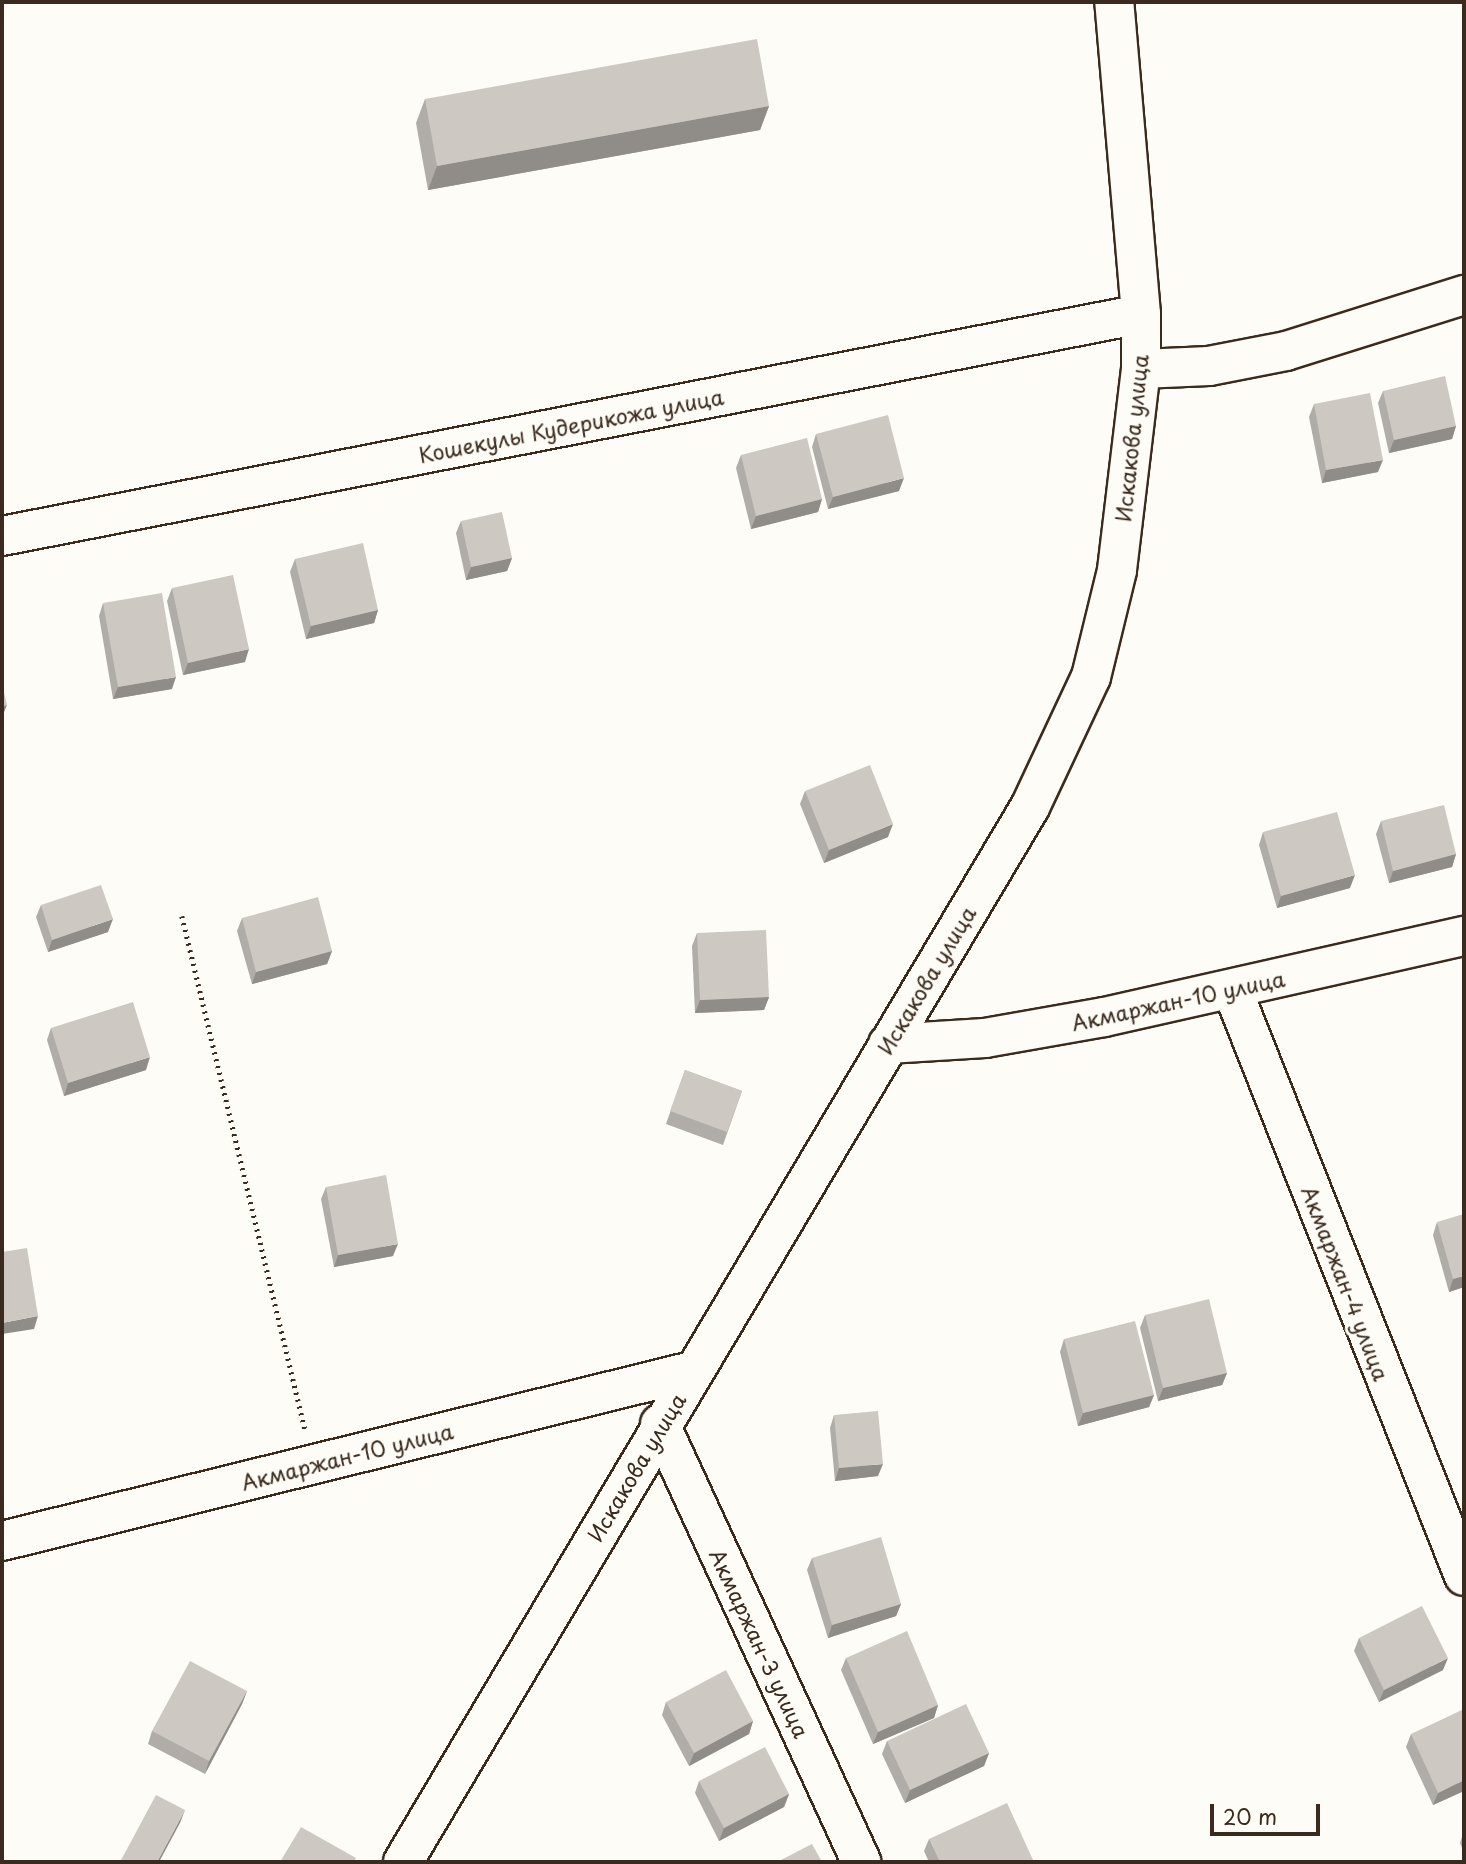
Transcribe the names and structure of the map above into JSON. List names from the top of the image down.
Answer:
{
  "streets": {
    "street": [
      "Кошекулы Кудерикожа улица",
      "Искакова улица",
      "Акмаржан-10 улица",
      "Акмаржан-4 улица",
      "Акмаржан-3 улица"
    ]
  },
  "crossings": [
    ["Кошекулы Кудерикожа улица", "Искакова улица"],
    ["Искакова улица", "Акмаржан-10 улица"],
    ["Искакова улица", "Акмаржан-3 улица"],
    ["Акмаржан-10 улица", "Акмаржан-4 улица"]
  ],
  "scale_bar": "20 m"
}
